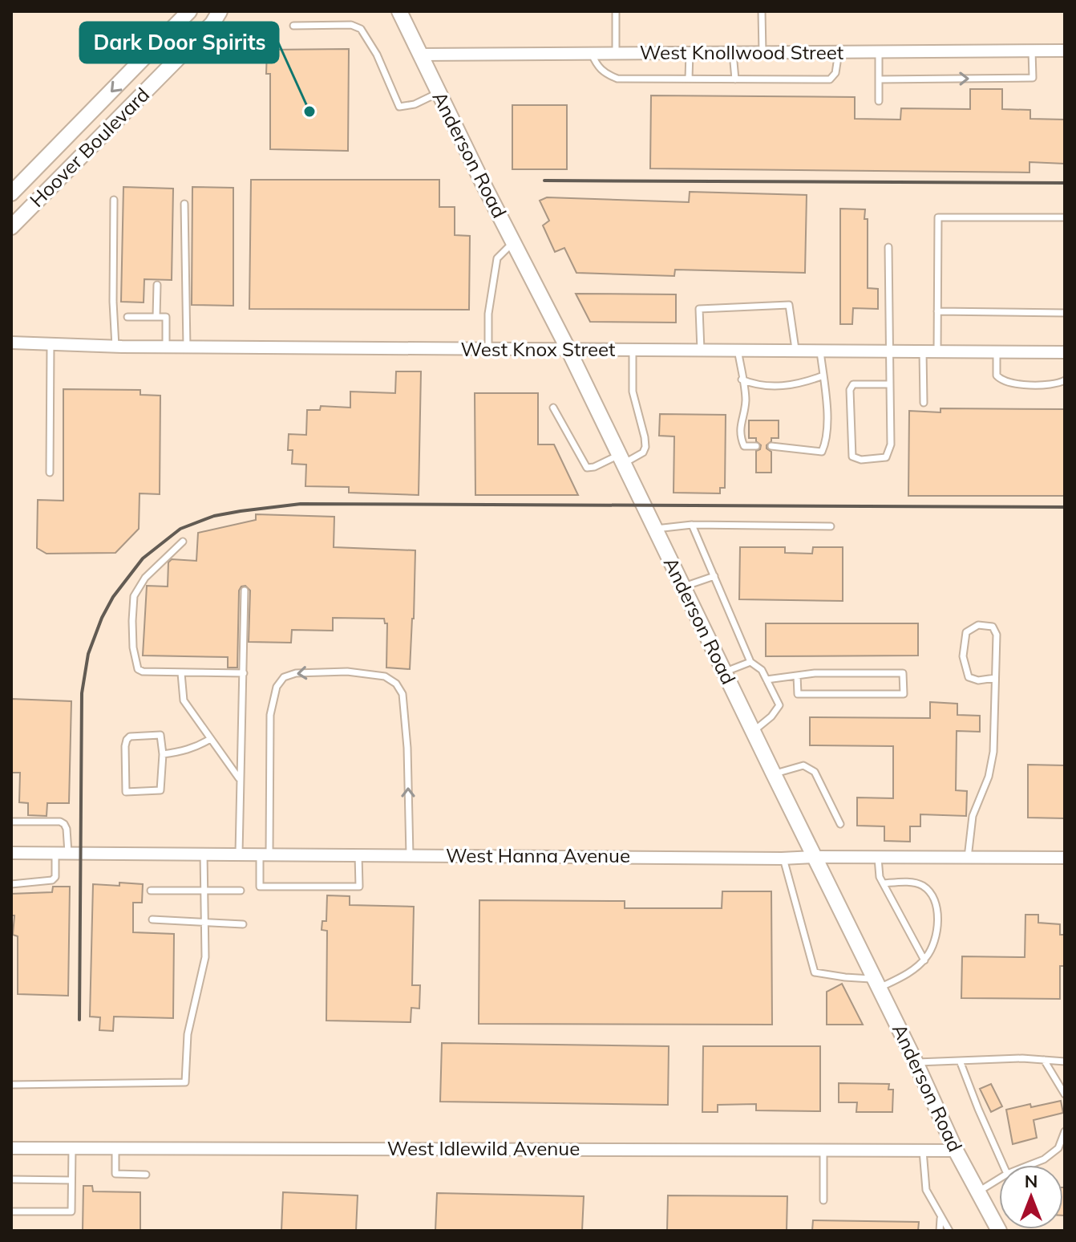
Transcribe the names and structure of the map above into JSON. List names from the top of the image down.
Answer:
{
  "streets": {
    "street": [
      "West Knollwood Street",
      "Hoover Boulevard",
      "Anderson Road",
      "West Knox Street",
      "West Hanna Avenue",
      "West Idlewild Avenue"
    ]
  },
  "crossings": [
    ["West Knollwood Street", "Anderson Road"],
    ["Anderson Road", "West Knox Street"],
    ["Anderson Road", "West Hanna Avenue"],
    ["Anderson Road", "West Idlewild Avenue"]
  ],
  "places": ["Dark Door Spirits"],
  "north": "top"
}
